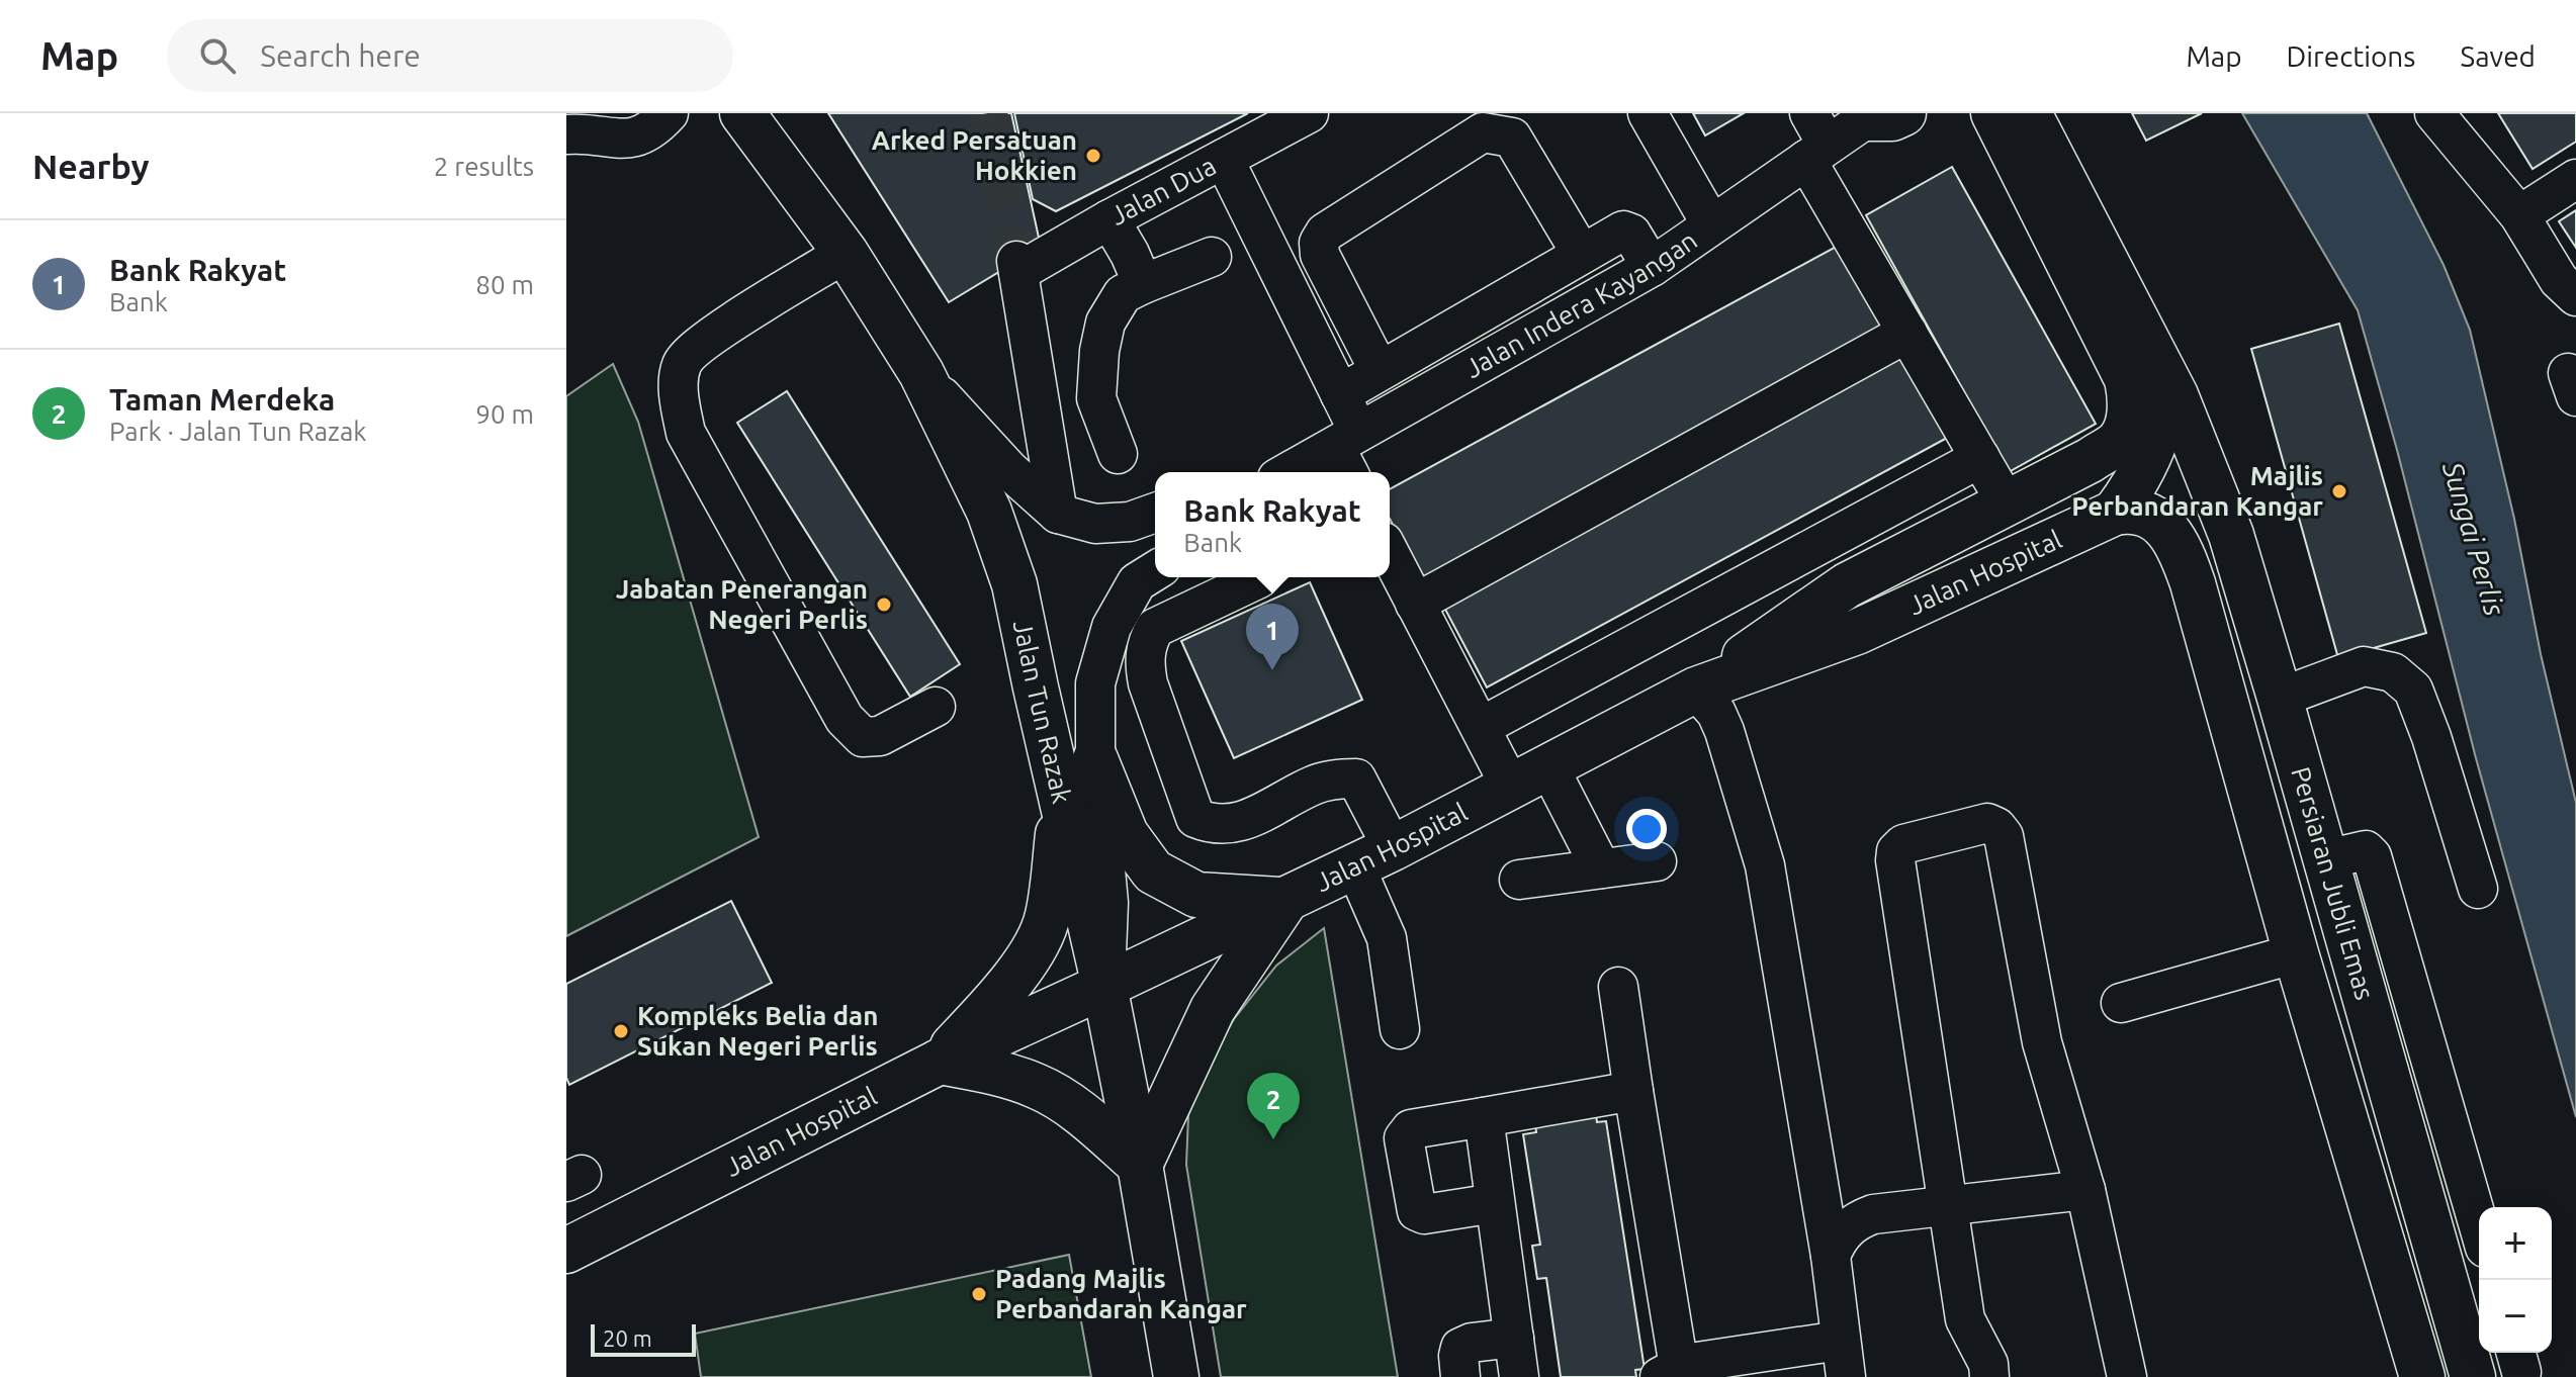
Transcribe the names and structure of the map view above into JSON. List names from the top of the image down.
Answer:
{
  "streets": {
    "main road": ["Jalan Hospital", "Jalan Tun Razak", "Persiaran Jubli Emas"],
    "street": ["Jalan Dua", "Jalan Indera Kayangan"]
  },
  "crossings": [
    ["Jalan Hospital", "Jalan Tun Razak"],
    ["Jalan Hospital", "Persiaran Jubli Emas"]
  ],
  "water": ["Sungai Perlis"],
  "places": [
    "Arked Persatuan Hokkien",
    "Majlis Perbandaran Kangar",
    "Jabatan Penerangan Negeri Perlis",
    "Kompleks Belia dan Sukan Negeri Perlis",
    "Padang Majlis Perbandaran Kangar"
  ],
  "scale_bar": "20 m",
  "page": {
    "header": "Map",
    "search": "Search here",
    "nav": ["Map", "Directions", "Saved"],
    "heading": ["Nearby", "2 results"],
    "list": [
      {
        "mark": "1",
        "name": "Bank Rakyat",
        "note": "Bank",
        "value": "80 m"
      },
      {
        "mark": "2",
        "name": "Taman Merdeka",
        "note": "Park · Jalan Tun Razak",
        "value": "90 m"
      }
    ],
    "popup": ["Bank Rakyat", "Bank"],
    "pins": ["1", "2"],
    "map_buttons": ["+", "−"],
    "scale": "20 m"
  }
}
